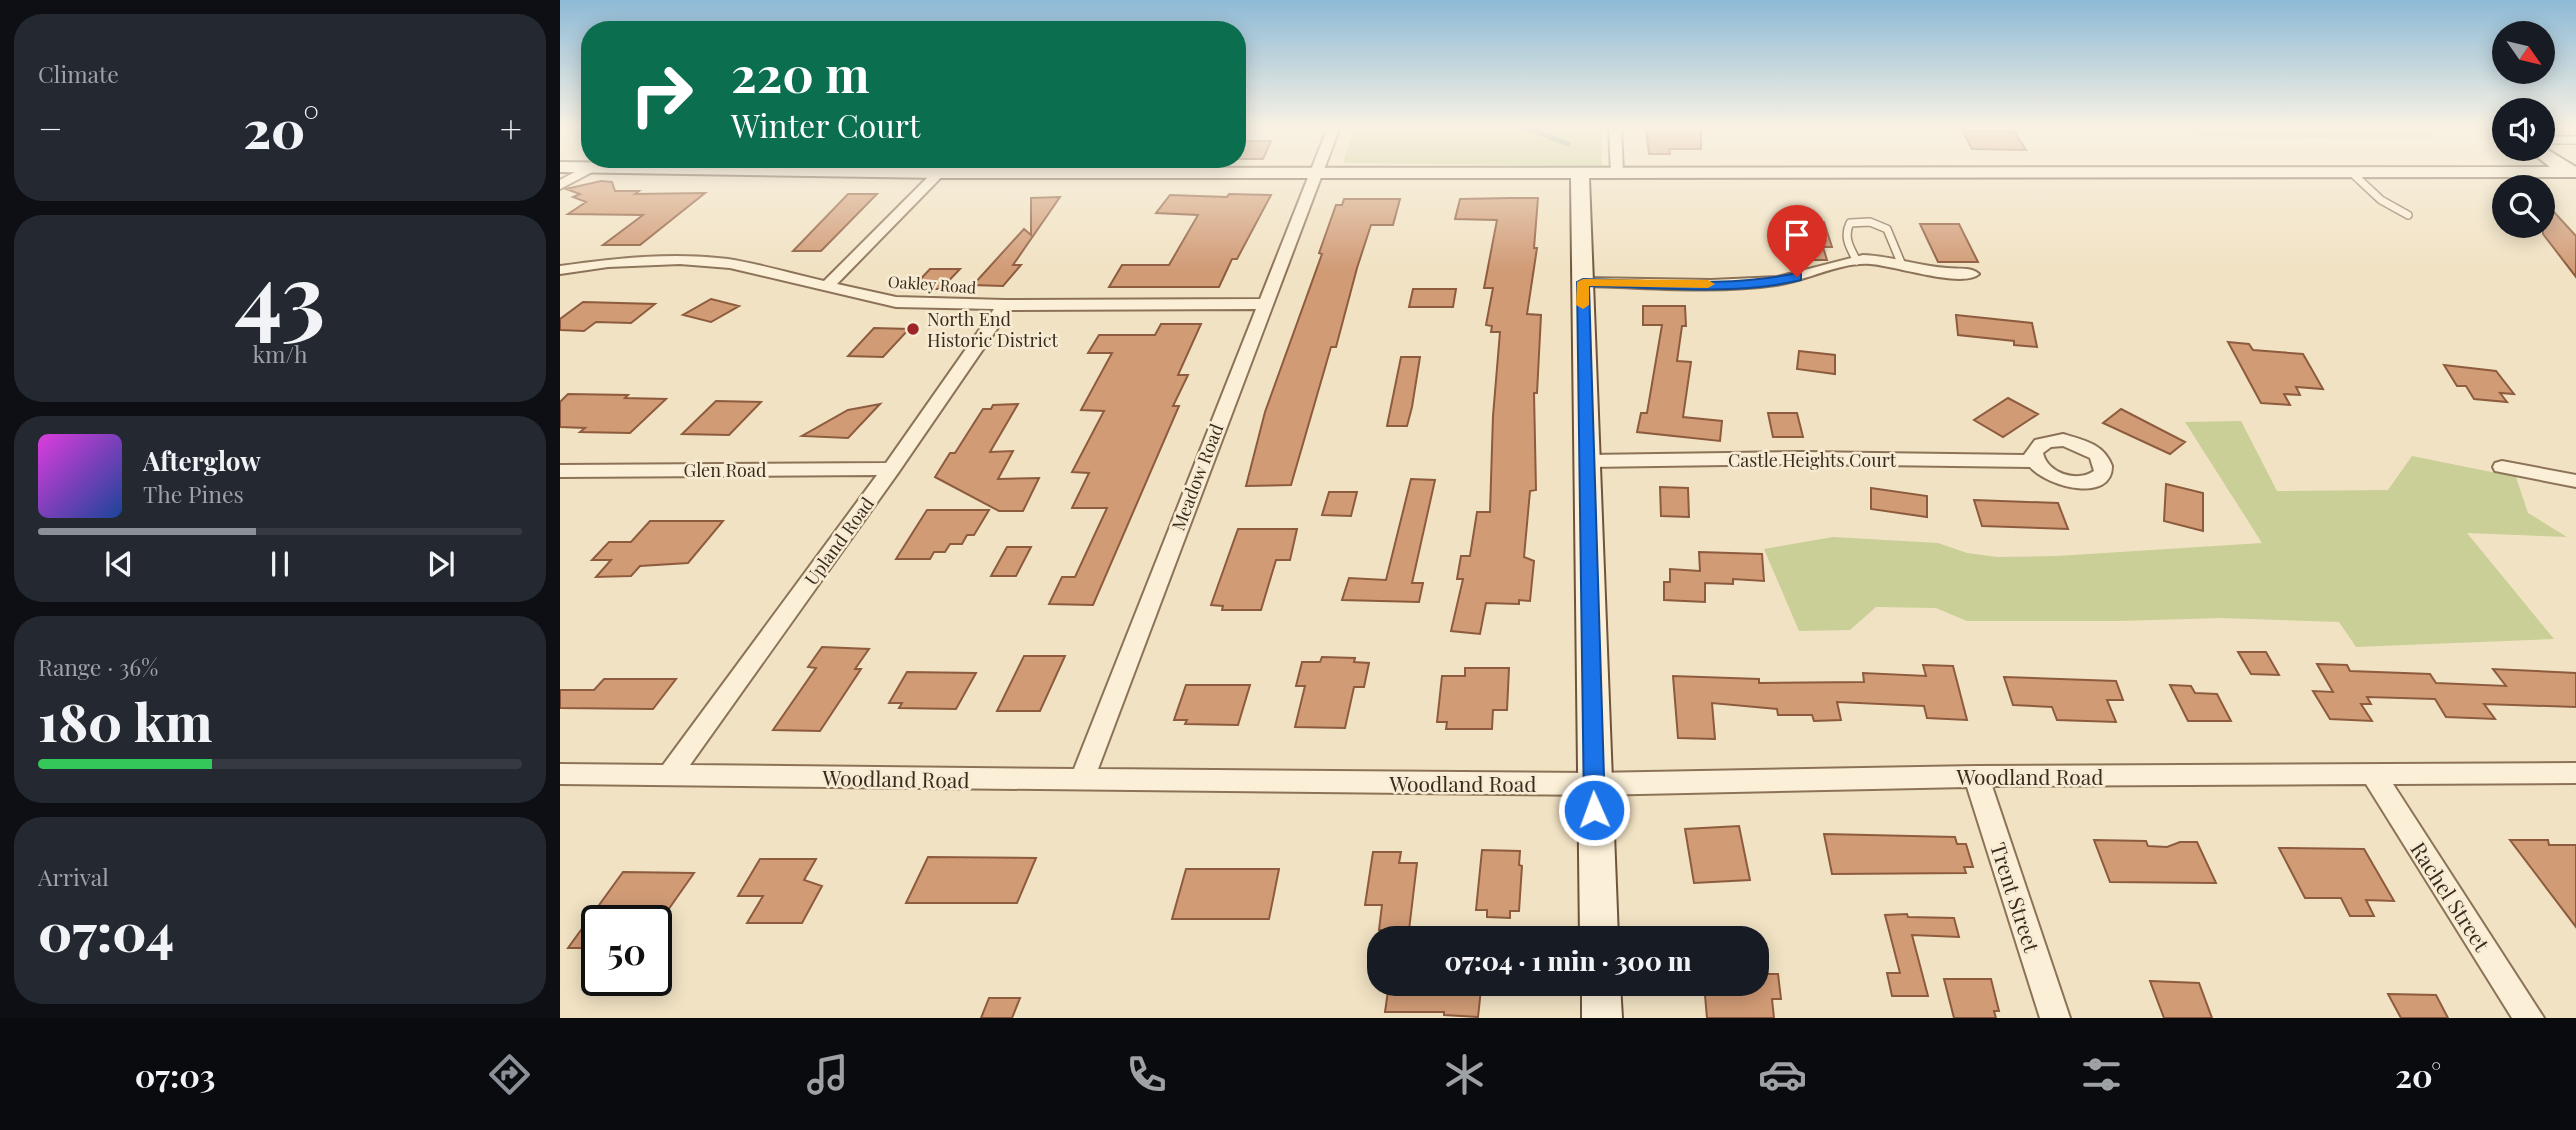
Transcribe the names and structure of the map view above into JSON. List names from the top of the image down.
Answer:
{
  "streets": {
    "street": [
      "Oakley Road",
      "Castle Heights Court",
      "Glen Road",
      "Meadow Road",
      "Upland Road",
      "Woodland Road",
      "Rachel Street",
      "Trent Street"
    ]
  },
  "crossings": [
    ["Oakley Road", "Meadow Road"],
    ["Oakley Road", "Upland Road"],
    ["Glen Road", "Upland Road"],
    ["Meadow Road", "Woodland Road"],
    ["Upland Road", "Woodland Road"],
    ["Woodland Road", "Rachel Street"],
    ["Woodland Road", "Trent Street"]
  ],
  "places": ["North End Historic District"],
  "north": "bottom right",
  "page": {
    "tile": [
      "Climate",
      ["43", "km/h"],
      ["Range · 36%", "180 km"],
      ["Arrival", "07:04"]
    ],
    "turn": ["220 m", "Winter Court"],
    "heat": ["−", "20°", "+"],
    "song": ["Afterglow", "The Pines"],
    "limit": "50",
    "trip": "07:04 · 1 min · 300 m",
    "tabs": ["07:03", "20°"]
  }
}
